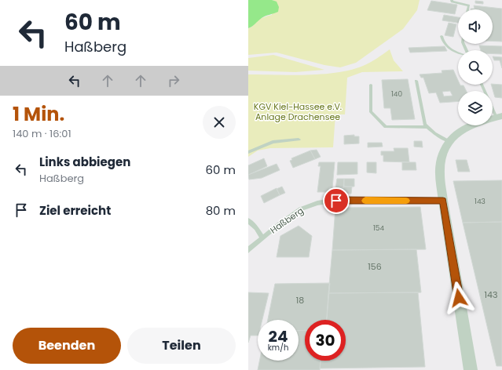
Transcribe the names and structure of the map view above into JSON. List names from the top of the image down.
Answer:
{
  "streets": {
    "lane": ["Haßberg"]
  },
  "parks": ["KGV Kiel-Hassee e.V. Anlage Drachensee"],
  "house_numbers": [
    "140",
    "143",
    "154",
    "156",
    "143",
    "18"
  ],
  "page": {
    "turn": ["60 m", "Haßberg"],
    "heading": ["1 Min.", "140 m · 16:01"],
    "list": [
      {
        "name": "Links abbiegen",
        "note": "Haßberg",
        "value": "60 m"
      },
      {
        "name": "Ziel erreicht",
        "value": "80 m"
      }
    ],
    "speed": "24 km/h",
    "limit": "30",
    "buttons": ["Beenden", "Teilen"]
  }
}
